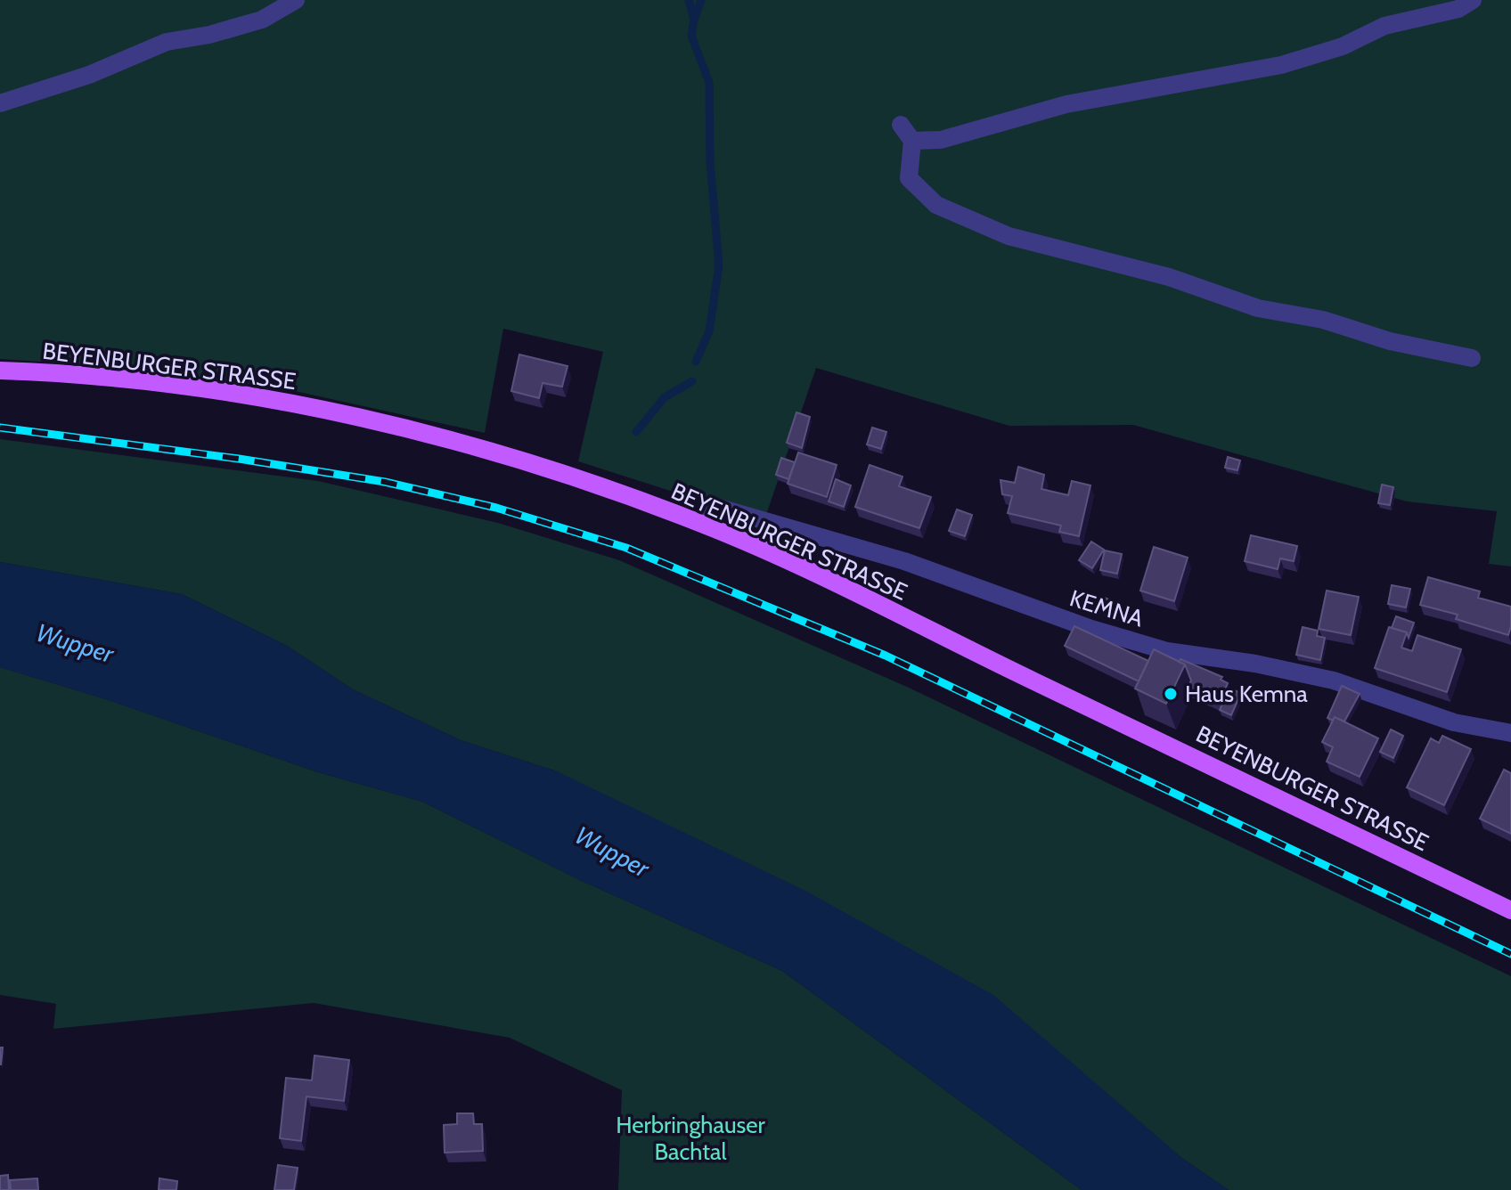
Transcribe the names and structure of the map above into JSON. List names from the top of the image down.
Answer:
{
  "streets": {
    "main road": ["BEYENBURGER STRASSE"],
    "street": ["KEMNA"]
  },
  "crossings": [
    ["BEYENBURGER STRASSE", "KEMNA"]
  ],
  "water": ["Wupper"],
  "parks": ["Herbringhauser Bachtal"],
  "places": ["Haus Kemna"]
}
